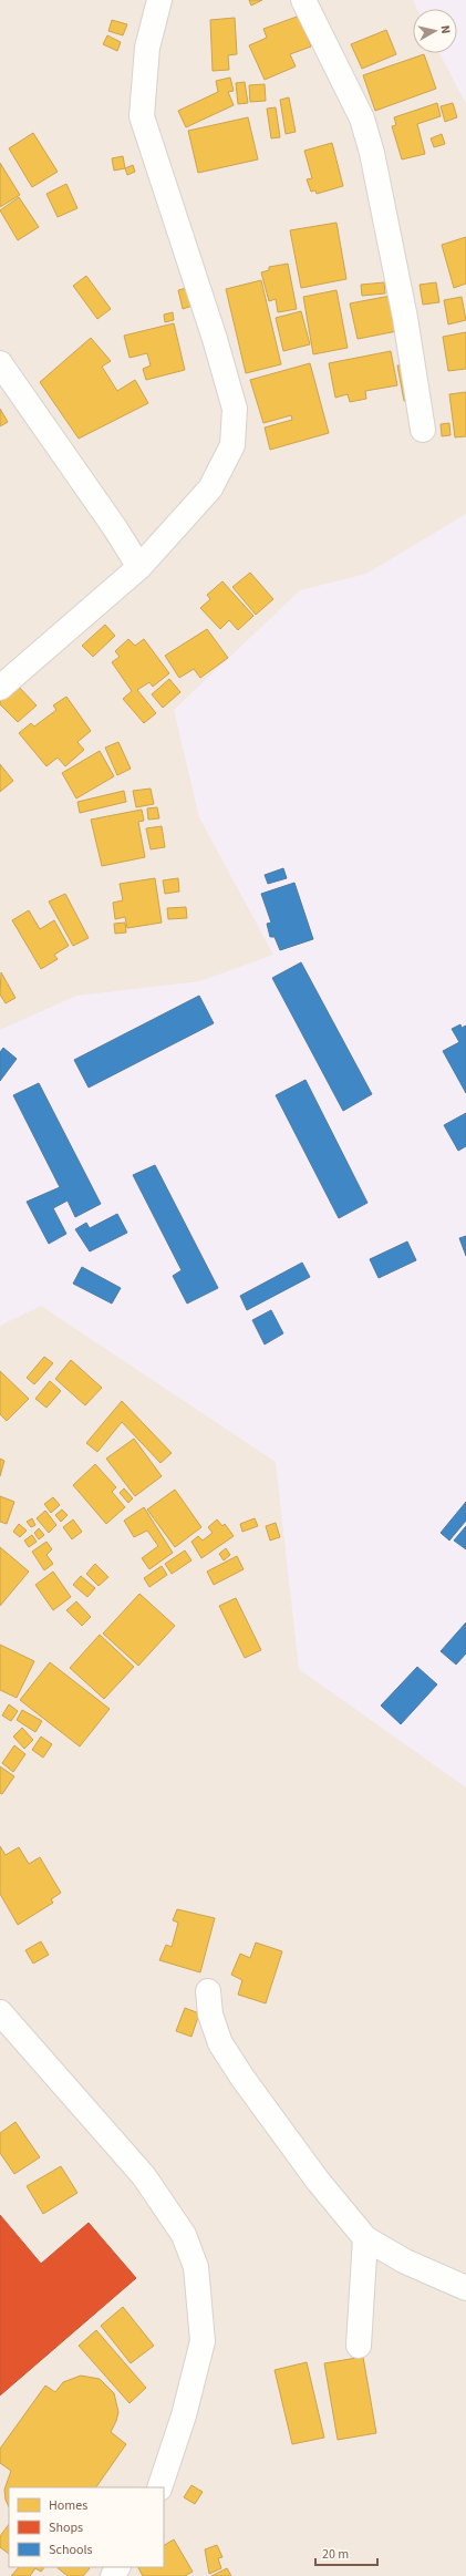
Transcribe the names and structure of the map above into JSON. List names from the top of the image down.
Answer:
{
  "legend": ["Homes", "Shops", "Schools"],
  "scale_bar": "20 m",
  "north": "right"
}
